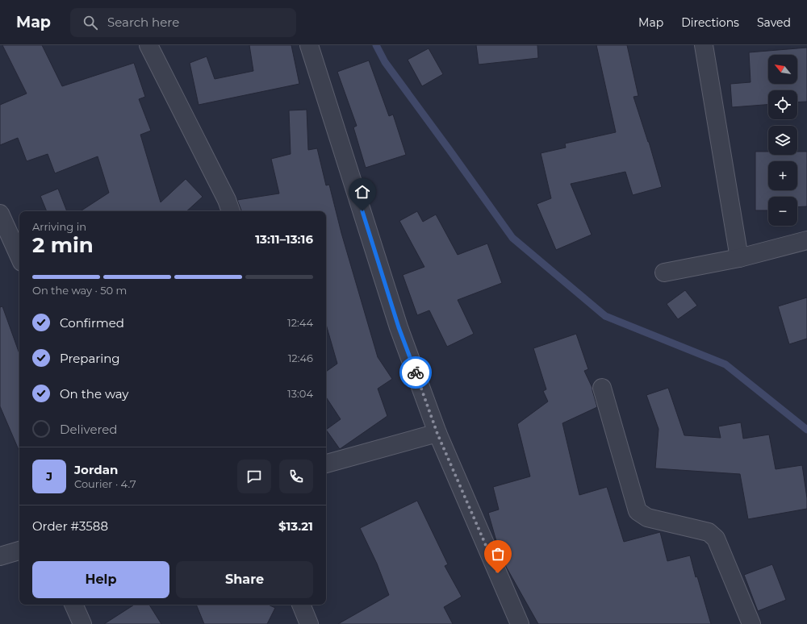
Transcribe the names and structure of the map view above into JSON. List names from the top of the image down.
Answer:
{
  "north": "top left",
  "page": {
    "header": "Map",
    "search": "Search here",
    "nav": ["Map", "Directions", "Saved"],
    "map_buttons": ["+", "−"],
    "heading": ["2 min", "Arriving in", "13:11–13:16"],
    "panel": [
      "Jordan",
      "Courier · 4.7",
      "Order #3588",
      "$13.21"
    ],
    "bar": "On the way · 50 m",
    "list": [
      ["Confirmed", "12:44"],
      ["Preparing", "12:46"],
      ["On the way", "13:04"],
      "Delivered"
    ],
    "round": "J",
    "buttons": ["Help", "Share"]
  }
}
